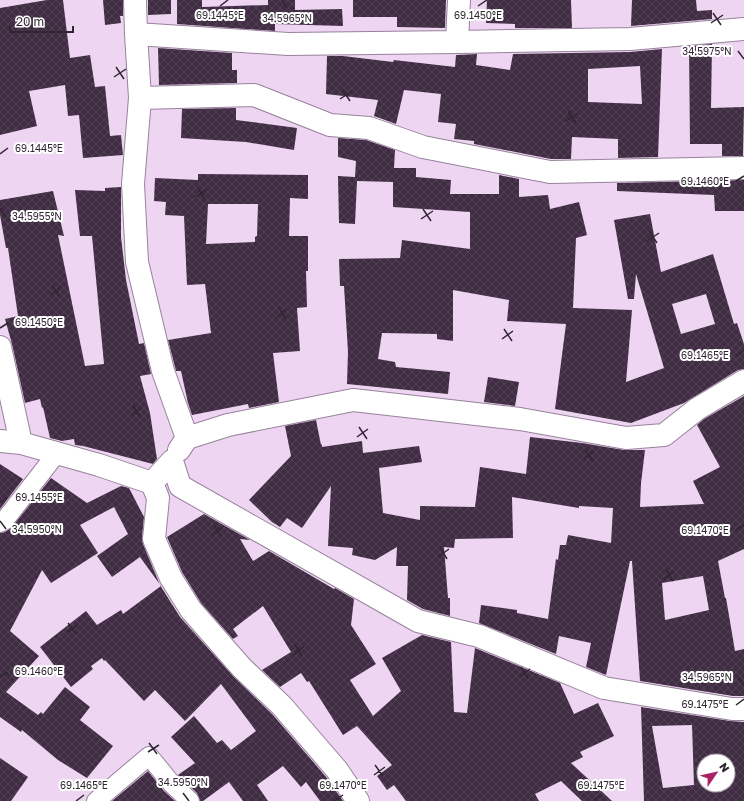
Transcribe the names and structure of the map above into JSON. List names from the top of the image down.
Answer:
{
  "scale_bar": "20 m",
  "north": "top right",
  "coordinates": [
    "69.1445°E",
    "69.1450°E",
    "34.5965°N",
    "34.5975°N",
    "69.1460°E",
    "34.5955°N",
    "69.1465°E",
    "69.1455°E",
    "34.5950°N",
    "69.1470°E",
    "69.1475°E"
  ]
}
